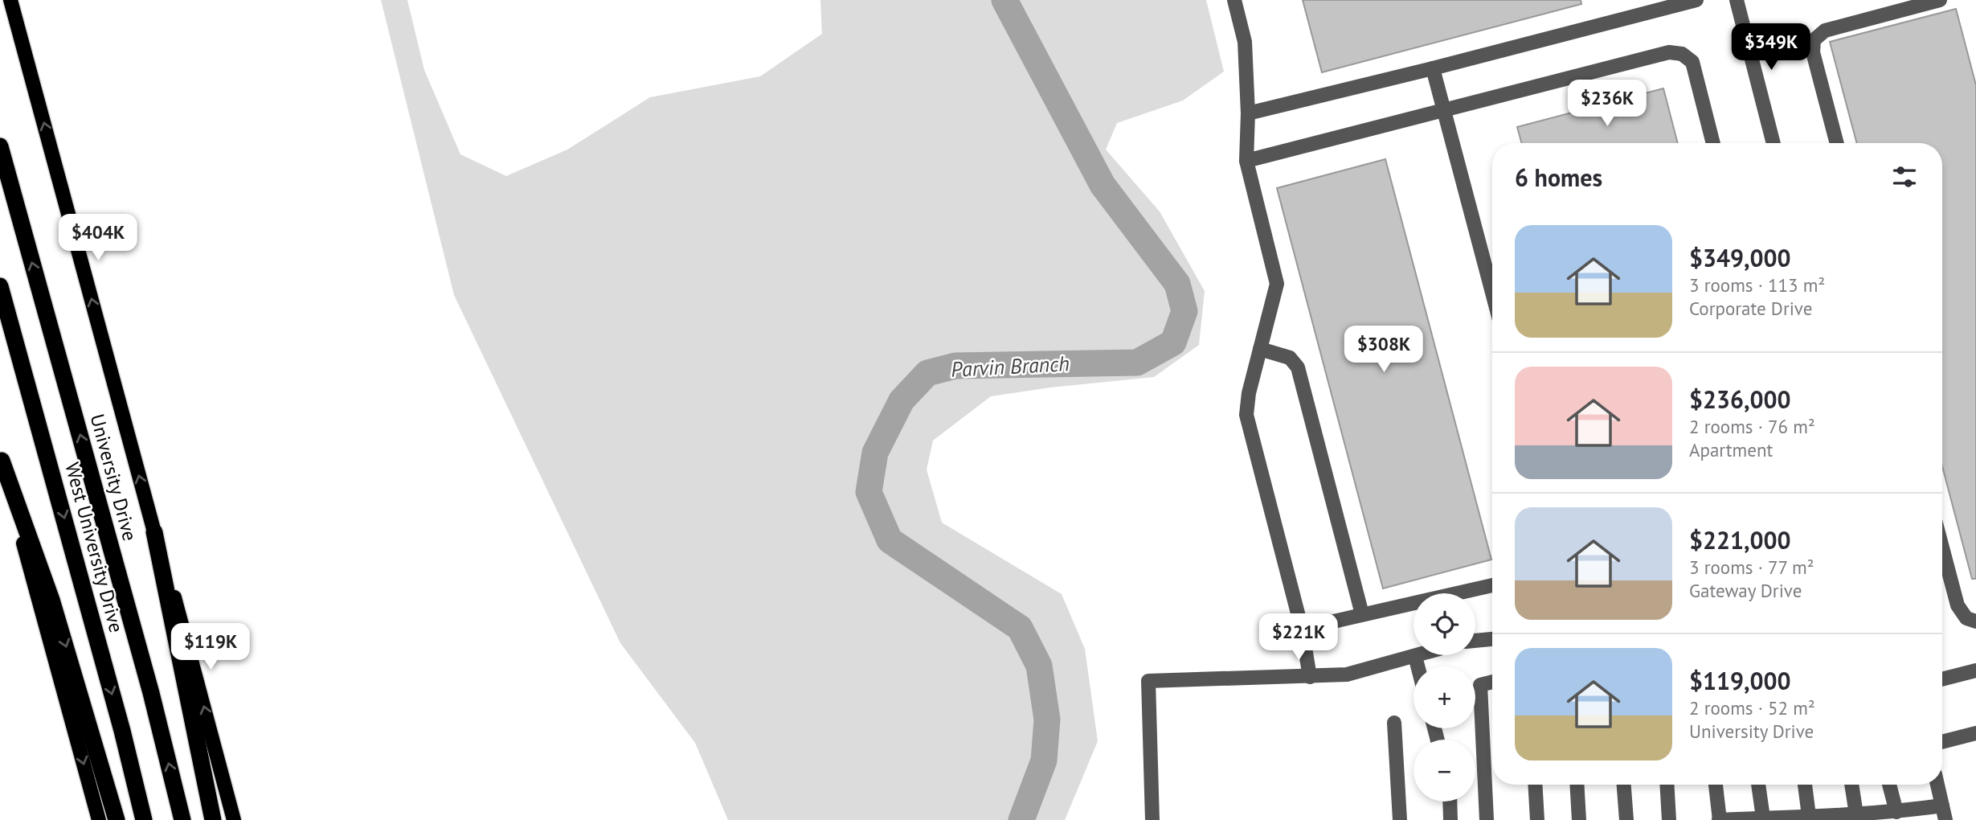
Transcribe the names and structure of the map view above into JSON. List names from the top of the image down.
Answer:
{
  "streets": {
    "highway": ["University Drive", "West University Drive"]
  },
  "one_way": ["University Drive"],
  "water": ["Parvin Branch"],
  "page": {
    "price": [
      "$349K",
      "$236K",
      "$404K",
      "$308K",
      "$221K",
      "$119K"
    ],
    "heading": "6 homes",
    "list": [
      {
        "name": "$349,000",
        "note": "3 rooms · 113 m² · Corporate Drive"
      },
      {
        "name": "$236,000",
        "note": "2 rooms · 76 m² · Apartment"
      },
      {
        "name": "$221,000",
        "note": "3 rooms · 77 m² · Gateway Drive"
      },
      {
        "name": "$119,000",
        "note": "2 rooms · 52 m² · University Drive"
      }
    ],
    "map_buttons": ["+", "−"]
  }
}
